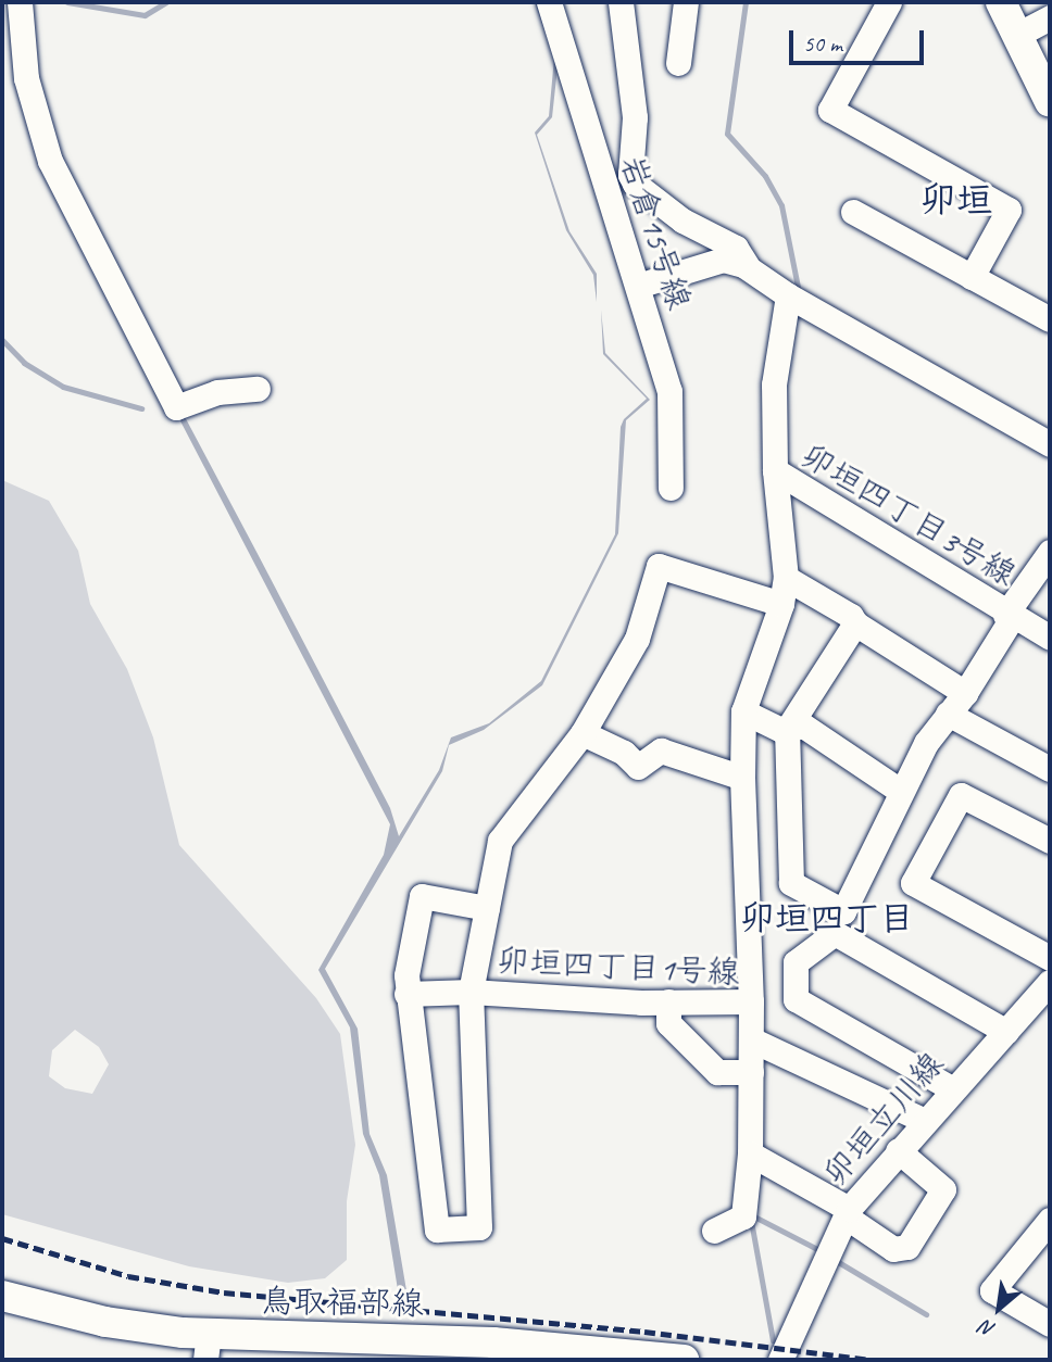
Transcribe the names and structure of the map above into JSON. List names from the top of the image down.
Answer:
{
  "streets": {
    "main road": ["鳥取福部線"],
    "street": [
      "岩倉15号線",
      "卯垣四丁目3号線",
      "卯垣四丁目1号線",
      "卯垣立川線"
    ]
  },
  "crossings": [
    ["卯垣四丁目3号線", "卯垣四丁目1号線"]
  ],
  "districts": ["卯垣", "卯垣四丁目"],
  "scale_bar": "50 m",
  "north": "bottom left"
}
